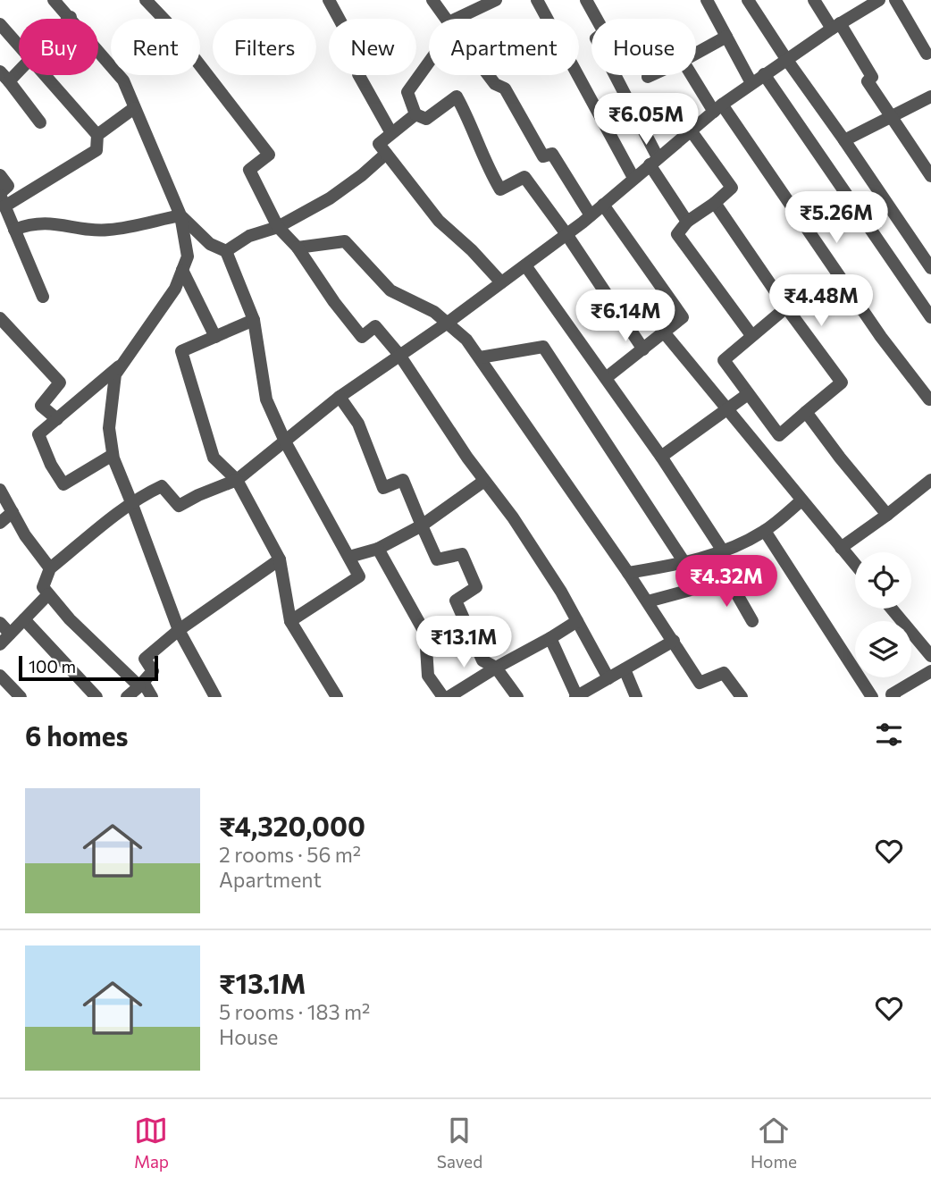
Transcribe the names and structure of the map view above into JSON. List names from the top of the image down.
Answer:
{
  "scale_bar": "100 m",
  "page": {
    "chip": [
      "Buy",
      "Rent",
      "Filters",
      "New",
      "Apartment",
      "House"
    ],
    "price": [
      "₹6.05M",
      "₹5.26M",
      "₹4.48M",
      "₹6.14M",
      "₹4.32M",
      "₹13.1M"
    ],
    "scale": "100 m",
    "heading": "6 homes",
    "list": [
      {
        "name": "₹4,320,000",
        "note": "2 rooms · 56 m² · Apartment"
      },
      {
        "name": "₹13.1M",
        "note": "5 rooms · 183 m² · House"
      }
    ],
    "tabs": ["Map", "Saved", "Home"]
  }
}
